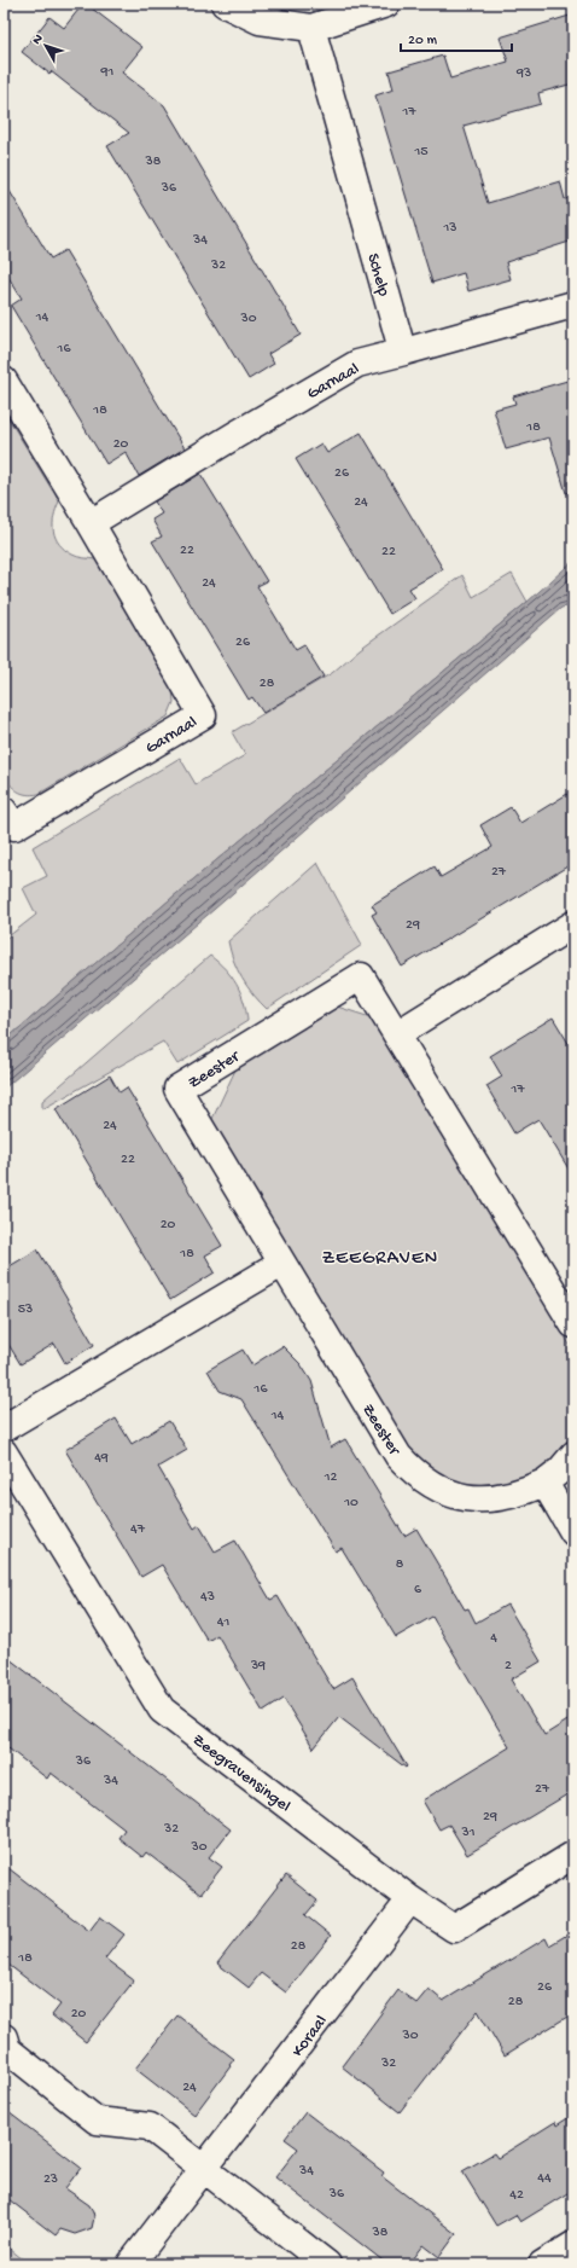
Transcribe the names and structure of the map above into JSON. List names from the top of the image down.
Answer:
{
  "streets": {
    "street": [
      "Schelp",
      "Garnaal",
      "Zeester",
      "Zeegravensingel",
      "Koraal"
    ]
  },
  "crossings": [
    ["Schelp", "Garnaal"],
    ["Zeegravensingel", "Koraal"]
  ],
  "districts": ["ZEEGRAVEN"],
  "house_numbers": [
    "91",
    "93",
    "17",
    "15",
    "38",
    "36",
    "13",
    "34",
    "32",
    "14",
    "30",
    "16",
    "18",
    "18",
    "20",
    "26",
    "24",
    "22",
    "22",
    "24",
    "26",
    "28",
    "27",
    "29",
    "17",
    "24",
    "22",
    "20",
    "18",
    "53",
    "16",
    "14",
    "49",
    "12",
    "10",
    "47",
    "8",
    "6",
    "43",
    "41",
    "4",
    "39",
    "2",
    "36",
    "34",
    "27",
    "29",
    "32",
    "31",
    "30",
    "28",
    "18",
    "26",
    "28",
    "20",
    "30",
    "32",
    "24",
    "34",
    "44",
    "23",
    "36",
    "42",
    "38"
  ],
  "scale_bar": "20 m",
  "north": "top left"
}
